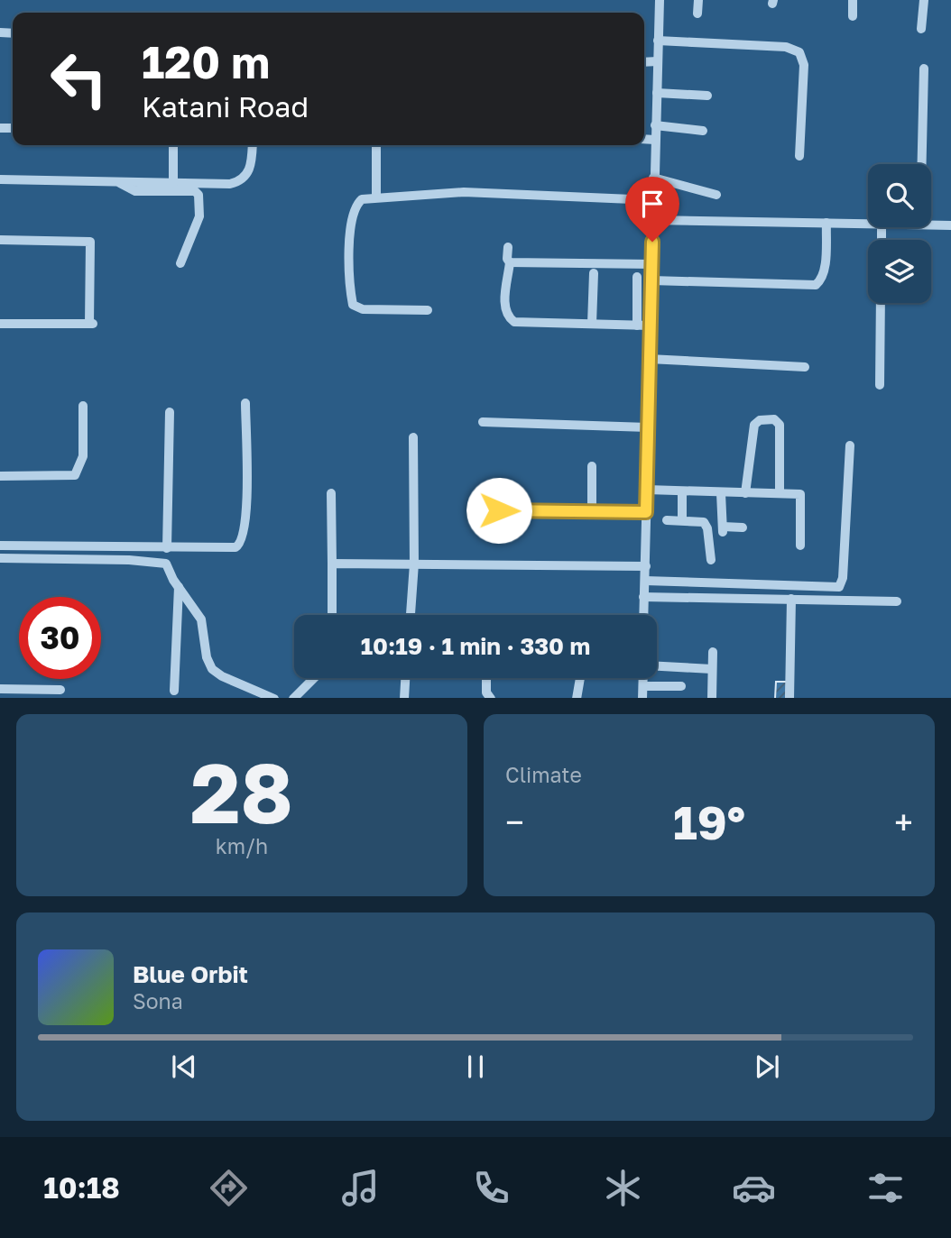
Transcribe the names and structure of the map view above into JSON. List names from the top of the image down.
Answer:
{
  "page": {
    "turn": ["120 m", "Katani Road"],
    "limit": "30",
    "trip": "10:19 · 1 min · 330 m",
    "tile": [
      ["28", "km/h"],
      "Climate"
    ],
    "heat": ["−", "19°", "+"],
    "song": ["Blue Orbit", "Sona"],
    "tabs": "10:18"
  }
}
